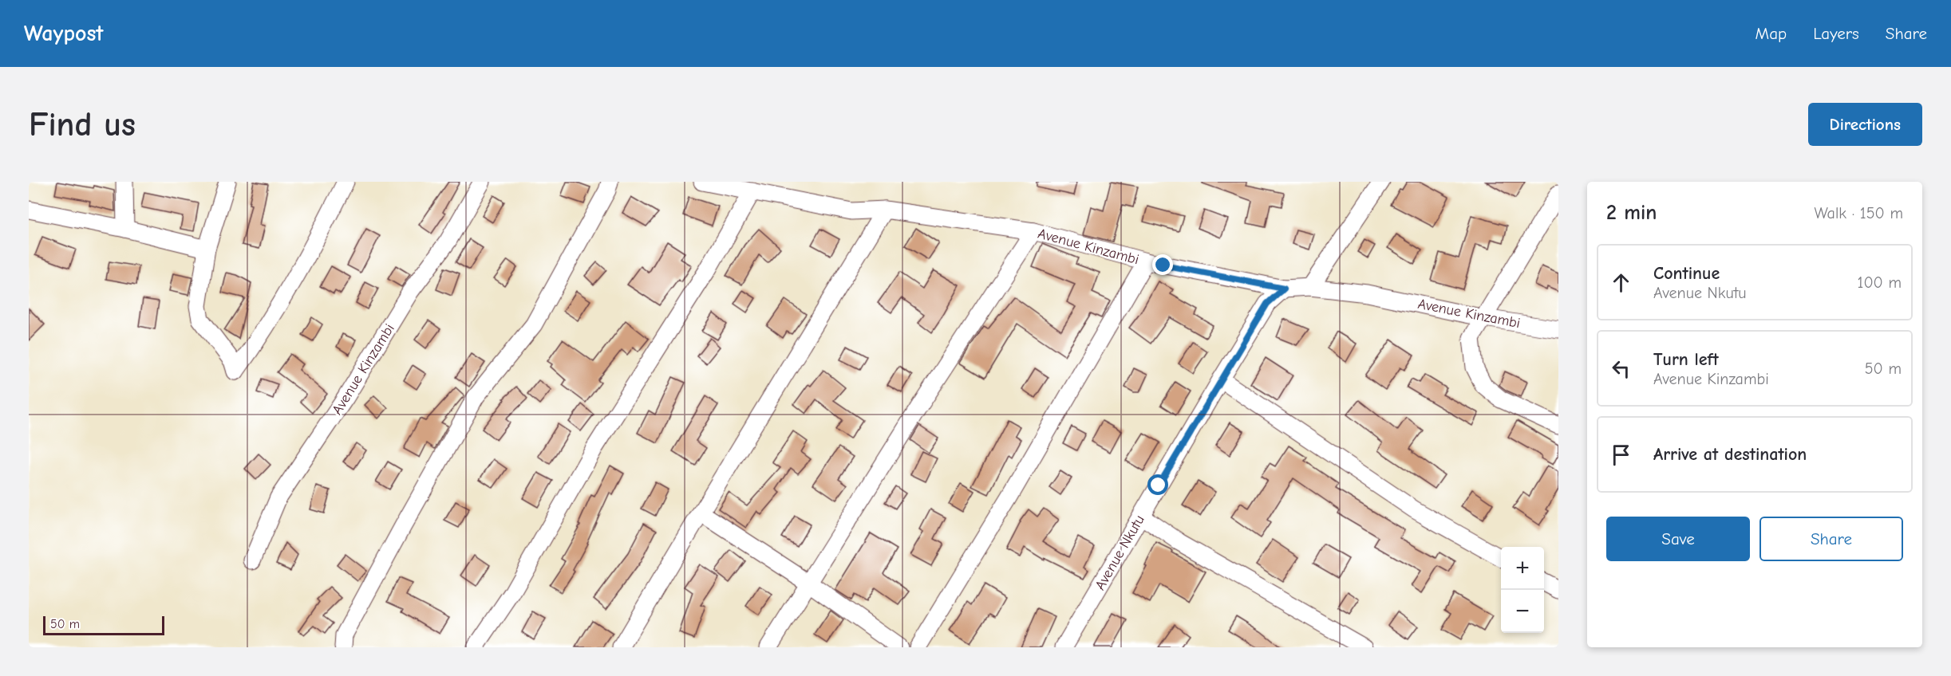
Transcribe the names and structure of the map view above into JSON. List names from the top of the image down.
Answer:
{
  "streets": {
    "street": ["Avenue Kinzambi", "Avenue Nkutu"]
  },
  "crossings": [
    ["Avenue Kinzambi", "Avenue Nkutu"]
  ],
  "scale_bar": "50 m",
  "page": {
    "header": "Waypost",
    "nav": ["Map", "Layers", "Share"],
    "buttons": [
      "Directions",
      ["Save", "Share"]
    ],
    "title": "Find us",
    "heading": ["2 min", "Walk · 150 m"],
    "list": [
      ["Continue", "Avenue Nkutu", "100 m"],
      ["Turn left", "Avenue Kinzambi", "50 m"],
      "Arrive at destination"
    ],
    "map_buttons": ["+", "−"],
    "scale": "50 m"
  }
}
